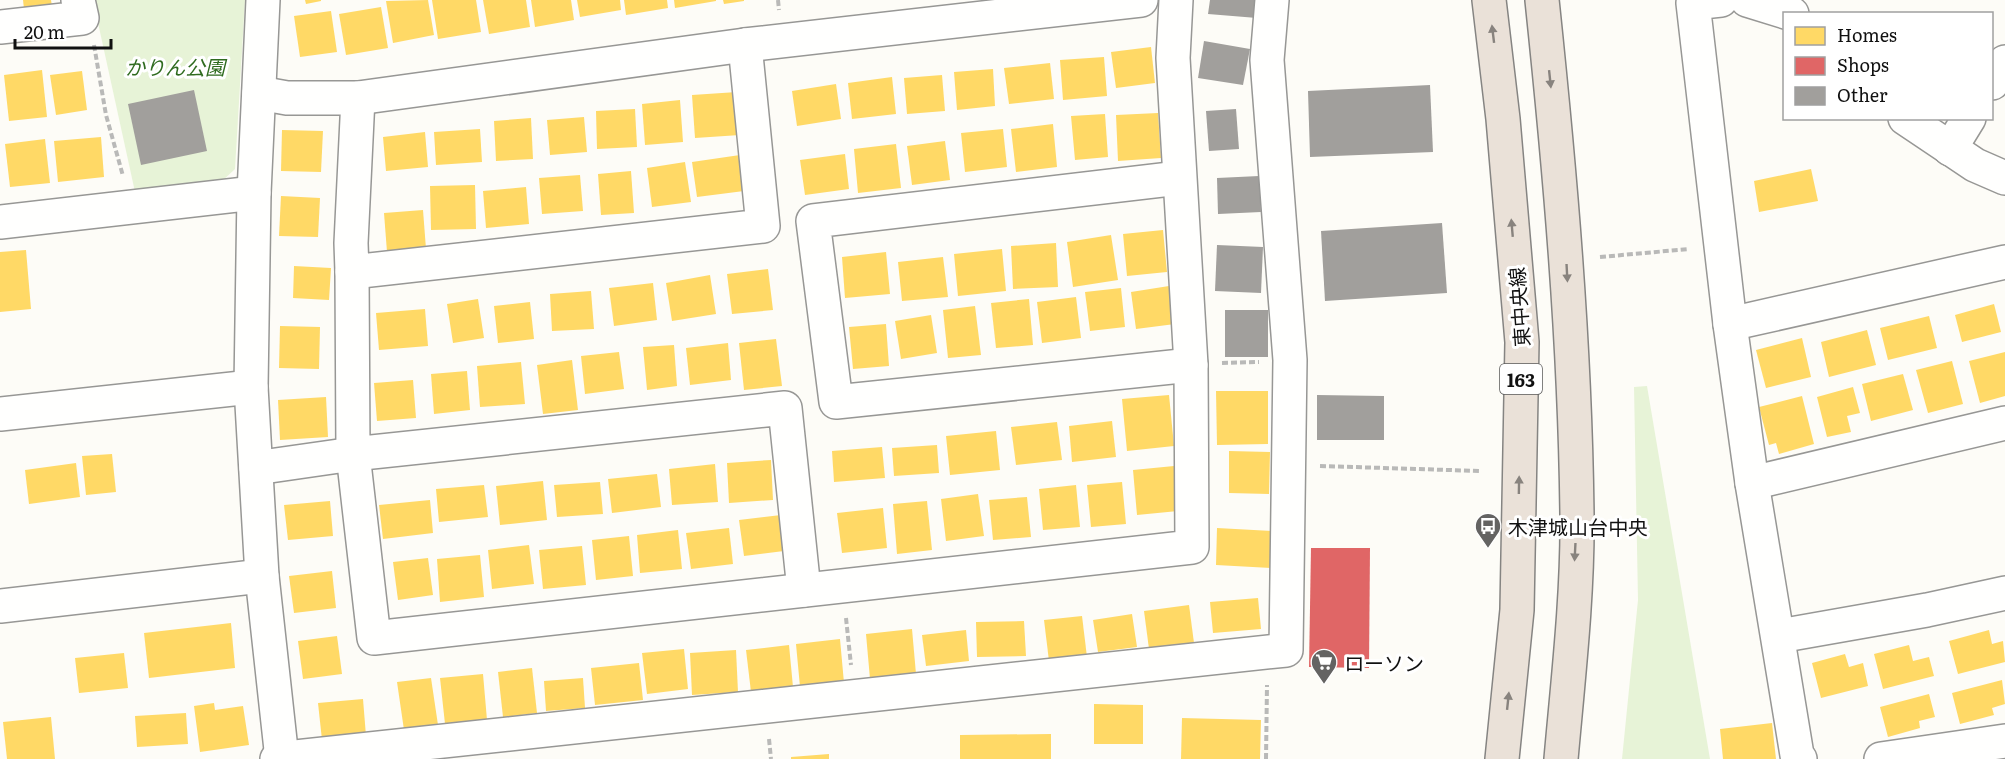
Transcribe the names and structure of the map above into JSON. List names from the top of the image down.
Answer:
{
  "streets": {
    "highway": ["東中央線", "163"]
  },
  "parks": ["かりん公園"],
  "places": {
    "bus stop": ["木津城山台中央"],
    "supermarket": ["ローソン"]
  },
  "legend": ["Homes", "Shops", "Other"],
  "scale_bar": "20 m"
}
